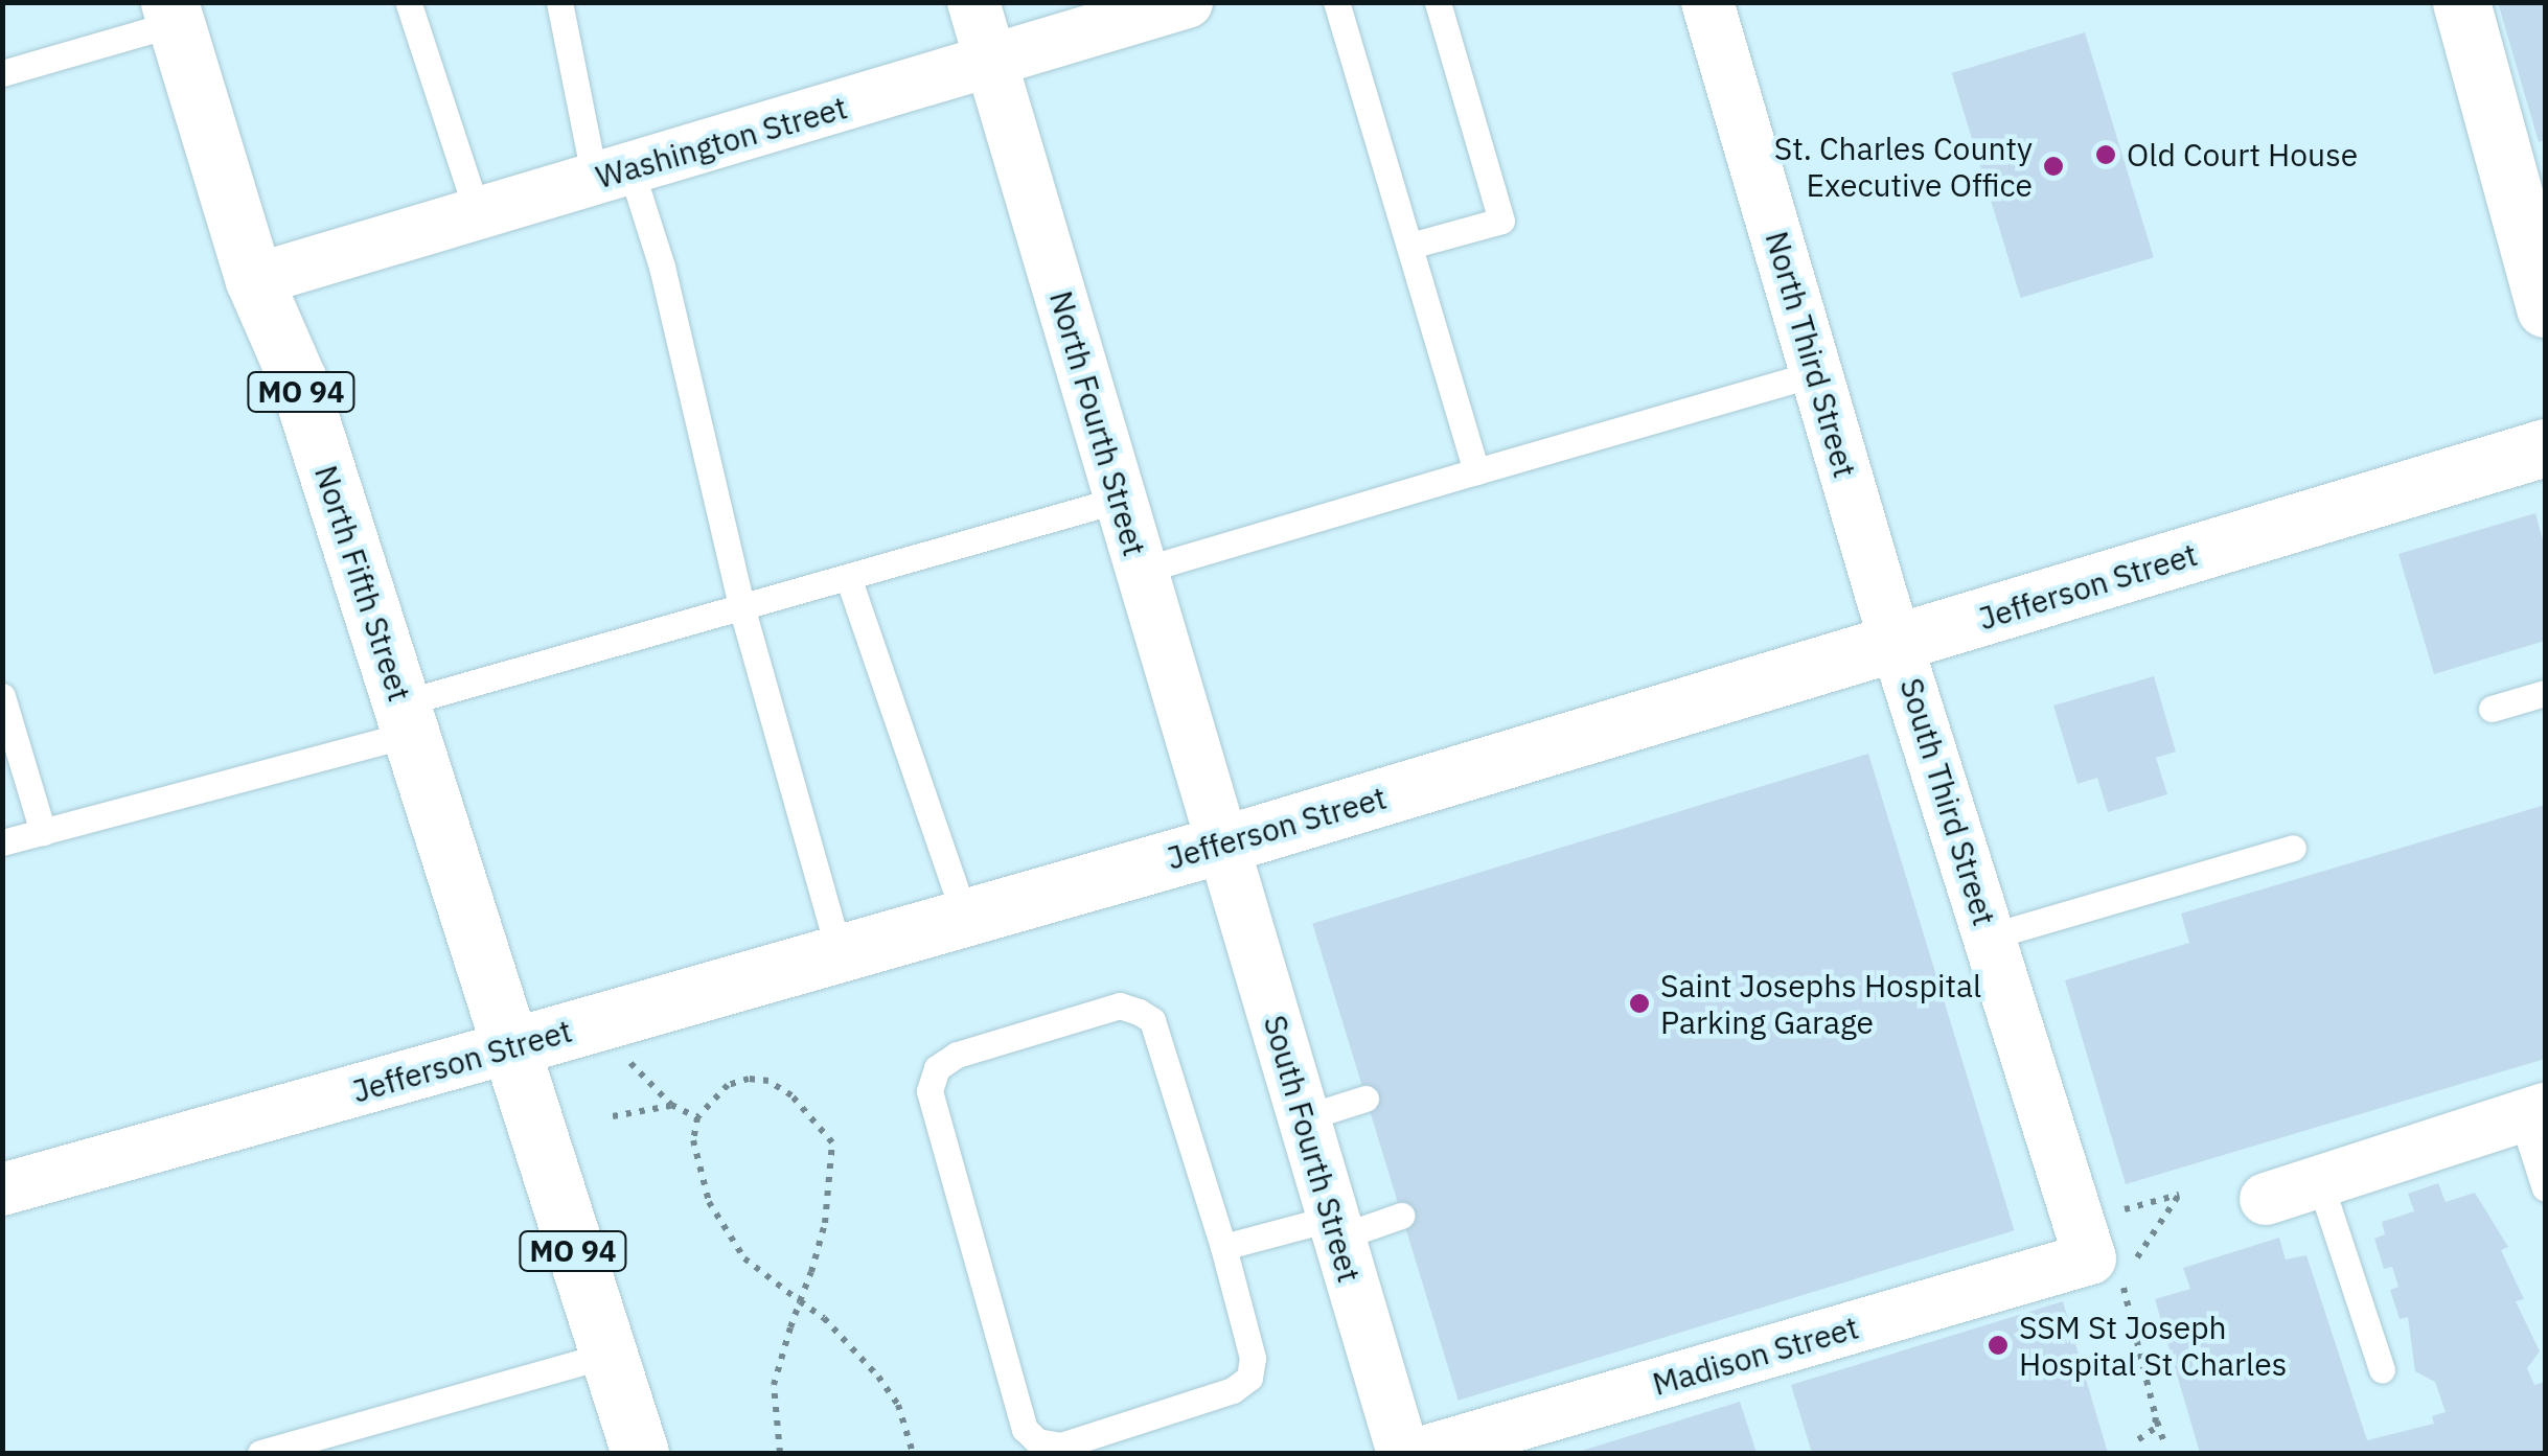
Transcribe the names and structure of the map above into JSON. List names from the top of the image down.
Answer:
{
  "streets": {
    "street": [
      "Washington Street",
      "North Third Street",
      "MO 94",
      "North Fourth Street",
      "North Fifth Street",
      "Jefferson Street",
      "South Third Street",
      "South Fourth Street",
      "Madison Street"
    ]
  },
  "crossings": [
    ["Washington Street", "North Fourth Street"],
    ["Washington Street", "North Fifth Street"],
    ["North Third Street", "Jefferson Street"],
    ["North Third Street", "South Third Street"],
    ["MO 94", "North Fifth Street"],
    ["MO 94", "Jefferson Street"],
    ["North Fourth Street", "Jefferson Street"],
    ["North Fourth Street", "South Fourth Street"],
    ["North Fifth Street", "Jefferson Street"],
    ["Jefferson Street", "South Third Street"],
    ["Jefferson Street", "South Fourth Street"],
    ["South Third Street", "Madison Street"]
  ],
  "places": [
    "Old Court House",
    "St. Charles County Executive Office",
    "Saint Josephs Hospital Parking Garage",
    "SSM St Joseph Hospital St Charles"
  ]
}
